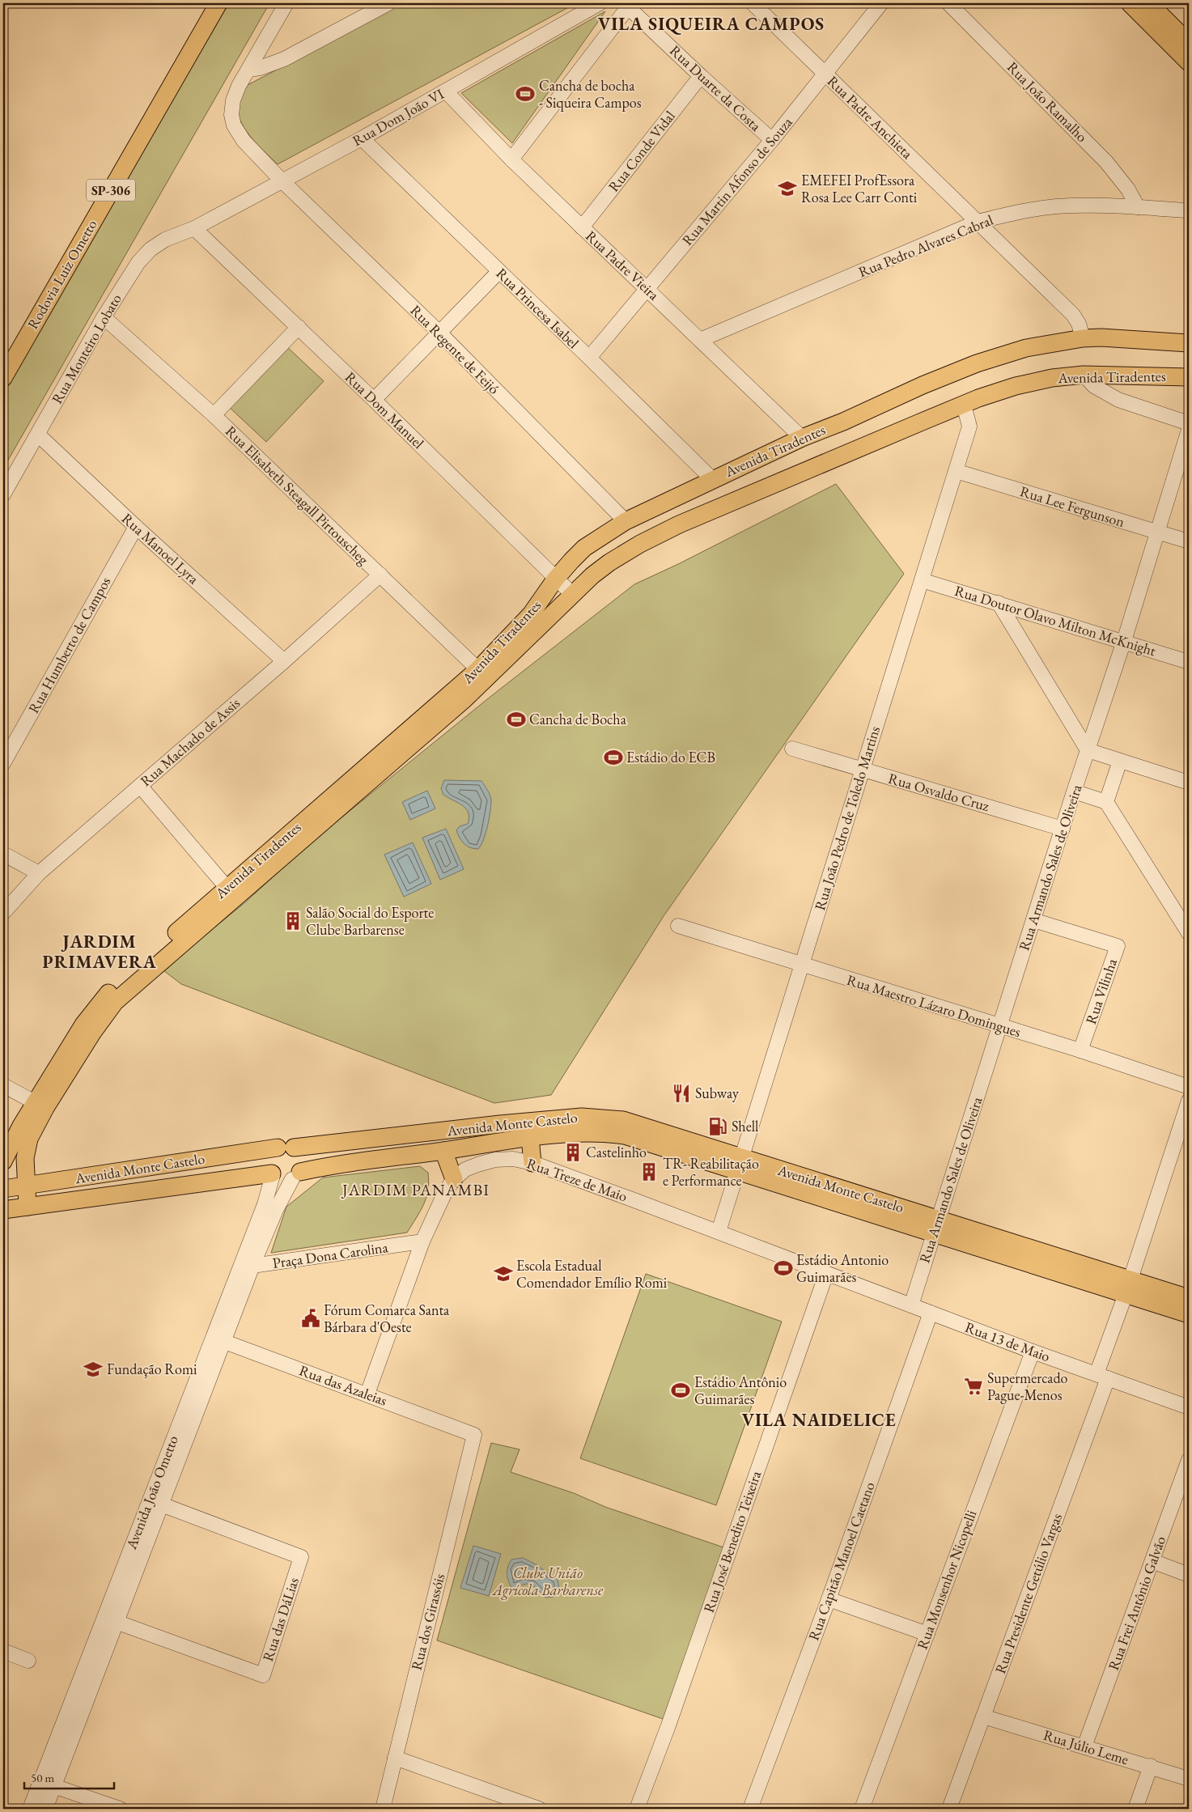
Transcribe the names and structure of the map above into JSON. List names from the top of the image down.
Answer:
{
  "streets": {
    "main road": [
      "SP-306",
      "Rodovia Luiz Ometto",
      "Avenida Tiradentes",
      "Avenida Monte Castelo"
    ],
    "street": [
      "Rua Duarte da Costa",
      "Rua João Ramalho",
      "Rua Dom João VI",
      "Rua Padre Anchieta",
      "Rua Conde Vidal",
      "Rua Martin Afonso de Souza",
      "Rua Pedro Alvares Cabral",
      "Rua Padre Vieira",
      "Rua Princesa Isabel",
      "Rua Monteiro Lobato",
      "Rua Regente de Feijó",
      "Rua Dom Manuel",
      "Rua Elisabeth Steagall Pirtouscheg",
      "Rua Lee Fergunson",
      "Rua Manoel Lyra",
      "Rua Doutor Olavo Milton McKnight",
      "Rua Humberto de Campos",
      "Rua Machado de Assis",
      "Rua Osvaldo Cruz",
      "Rua João Pedro de Toledo Martins",
      "Rua Armando Sales de Oliveira",
      "Rua Vilinha",
      "Rua Maestro Lázaro Domingues",
      "Rua Treze de Maio",
      "Praça Dona Carolina",
      "Rua 13 de Maio",
      "Rua das Azaleias",
      "Avenida João Ometto",
      "Rua José Benedito Teixeira",
      "Rua Capitão Manoel Caetano",
      "Rua Monsenhor Nicopelli",
      "Rua Presidente Getúlio Vargas",
      "Rua Frei Antônio Galvão",
      "Rua das DáLias",
      "Rua dos Girassóis",
      "Rua Júlio Leme"
    ]
  },
  "crossings": [
    ["Rua Duarte da Costa", "Rua Conde Vidal"],
    ["Rua Duarte da Costa", "Rua Martin Afonso de Souza"],
    ["Rua João Ramalho", "Rua Pedro Alvares Cabral"],
    ["Rua Dom João VI", "Rua Padre Vieira"],
    ["Rua Dom João VI", "Rua Princesa Isabel"],
    ["Rua Dom João VI", "Rua Monteiro Lobato"],
    ["Rua Dom João VI", "Rua Regente de Feijó"],
    ["Rua Dom João VI", "Rua Dom Manuel"],
    ["Rua Padre Anchieta", "Rua Martin Afonso de Souza"],
    ["Rua Padre Anchieta", "Rua Pedro Alvares Cabral"],
    ["Rua Padre Anchieta", "Avenida Tiradentes"],
    ["Rua Conde Vidal", "Rua Padre Vieira"],
    ["Rua Martin Afonso de Souza", "Rua Padre Vieira"],
    ["Rua Martin Afonso de Souza", "Rua Princesa Isabel"],
    ["Rua Pedro Alvares Cabral", "Rua Padre Vieira"],
    ["Rua Padre Vieira", "Avenida Tiradentes"],
    ["Rua Princesa Isabel", "Avenida Tiradentes"],
    ["Rua Monteiro Lobato", "Rua Dom Manuel"],
    ["Rua Monteiro Lobato", "Rua Elisabeth Steagall Pirtouscheg"],
    ["Rua Monteiro Lobato", "Rua Manoel Lyra"],
    ["Rua Regente de Feijó", "Avenida Tiradentes"],
    ["Avenida Tiradentes", "Rua Dom Manuel"],
    ["Avenida Tiradentes", "Rua Elisabeth Steagall Pirtouscheg"],
    ["Avenida Tiradentes", "Rua João Pedro de Toledo Martins"],
    ["Avenida Tiradentes", "Avenida Monte Castelo"],
    ["Rua Elisabeth Steagall Pirtouscheg", "Rua Machado de Assis"],
    ["Rua Lee Fergunson", "Rua João Pedro de Toledo Martins"],
    ["Rua Lee Fergunson", "Rua Armando Sales de Oliveira"],
    ["Rua Manoel Lyra", "Rua Humberto de Campos"],
    ["Rua Manoel Lyra", "Rua Machado de Assis"],
    ["Rua Doutor Olavo Milton McKnight", "Rua João Pedro de Toledo Martins"],
    ["Rua Doutor Olavo Milton McKnight", "Rua Armando Sales de Oliveira"],
    ["Rua Osvaldo Cruz", "Rua João Pedro de Toledo Martins"],
    ["Rua Osvaldo Cruz", "Rua Armando Sales de Oliveira"],
    ["Rua João Pedro de Toledo Martins", "Rua Maestro Lázaro Domingues"],
    ["Rua João Pedro de Toledo Martins", "Avenida Monte Castelo"],
    ["Rua João Pedro de Toledo Martins", "Rua Treze de Maio"],
    ["Rua Armando Sales de Oliveira", "Rua Vilinha"],
    ["Rua Armando Sales de Oliveira", "Rua Maestro Lázaro Domingues"],
    ["Rua Armando Sales de Oliveira", "Avenida Monte Castelo"],
    ["Rua Armando Sales de Oliveira", "Rua 13 de Maio"],
    ["Rua Vilinha", "Rua Maestro Lázaro Domingues"],
    ["Avenida Monte Castelo", "Avenida João Ometto"],
    ["Avenida Monte Castelo", "Rua Presidente Getúlio Vargas"],
    ["Rua Treze de Maio", "Praça Dona Carolina"],
    ["Rua Treze de Maio", "Rua 13 de Maio"],
    ["Rua Treze de Maio", "Rua das Azaleias"],
    ["Rua Treze de Maio", "Rua José Benedito Teixeira"],
    ["Praça Dona Carolina", "Avenida João Ometto"],
    ["Rua 13 de Maio", "Rua José Benedito Teixeira"],
    ["Rua 13 de Maio", "Rua Capitão Manoel Caetano"],
    ["Rua 13 de Maio", "Rua Monsenhor Nicopelli"],
    ["Rua 13 de Maio", "Rua Presidente Getúlio Vargas"],
    ["Rua das Azaleias", "Avenida João Ometto"],
    ["Rua das Azaleias", "Rua dos Girassóis"],
    ["Avenida João Ometto", "Rua das DáLias"],
    ["Rua Presidente Getúlio Vargas", "Rua Júlio Leme"],
    ["Rua Frei Antônio Galvão", "Rua Júlio Leme"]
  ],
  "districts": [
    "VILA SIQUEIRA CAMPOS",
    "JARDIM PRIMAVERA",
    "JARDIM PANAMBI",
    "VILA NAIDELICE"
  ],
  "parks": ["Clube União Agrícola Barbarense"],
  "places": {
    "sports": [
      "Cancha de bocha - Siqueira Campos",
      "Cancha de Bocha",
      "Estádio do ECB",
      "Estádio Antonio Guimarães",
      "Estádio Antônio Guimarães"
    ],
    "school or university": ["EMEFEI ProfEssora Rosa Lee Carr Conti", "Escola Estadual Comendador Emílio Romi", "Fundação Romi"],
    "building": ["Salão Social do Esporte Clube Barbarense", "Castelinho", "TR- Reabilitação e Performance"],
    "restaurant": ["Subway"],
    "fuel station": ["Shell"],
    "public building": ["Fórum Comarca Santa Bárbara d'Oeste"],
    "supermarket": ["Supermercado Pague-Menos"]
  },
  "scale_bar": "50 m"
}
